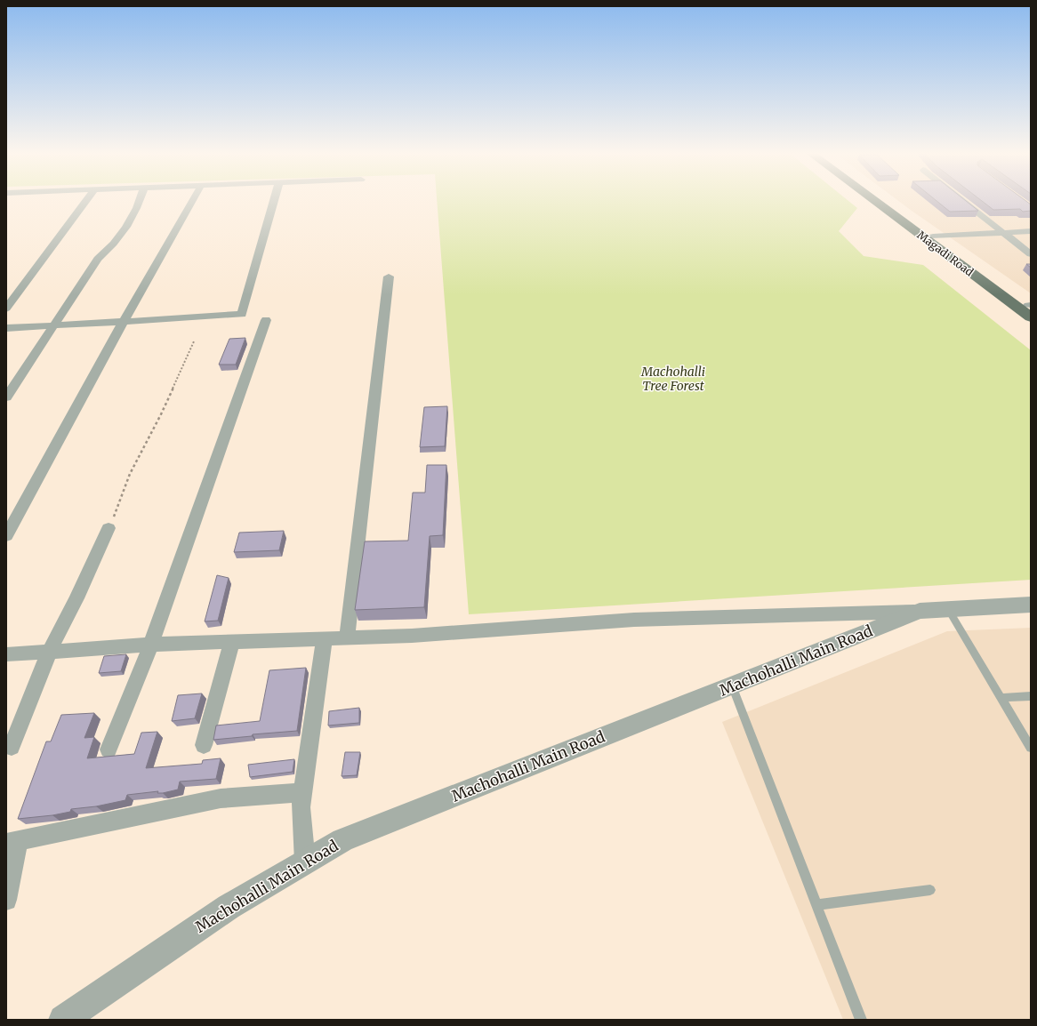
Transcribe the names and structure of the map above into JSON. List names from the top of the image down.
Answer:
{
  "streets": {
    "main road": ["Magadi Road"],
    "street": ["Machohalli Main Road"]
  },
  "parks": ["Machohalli Tree Forest"]
}
